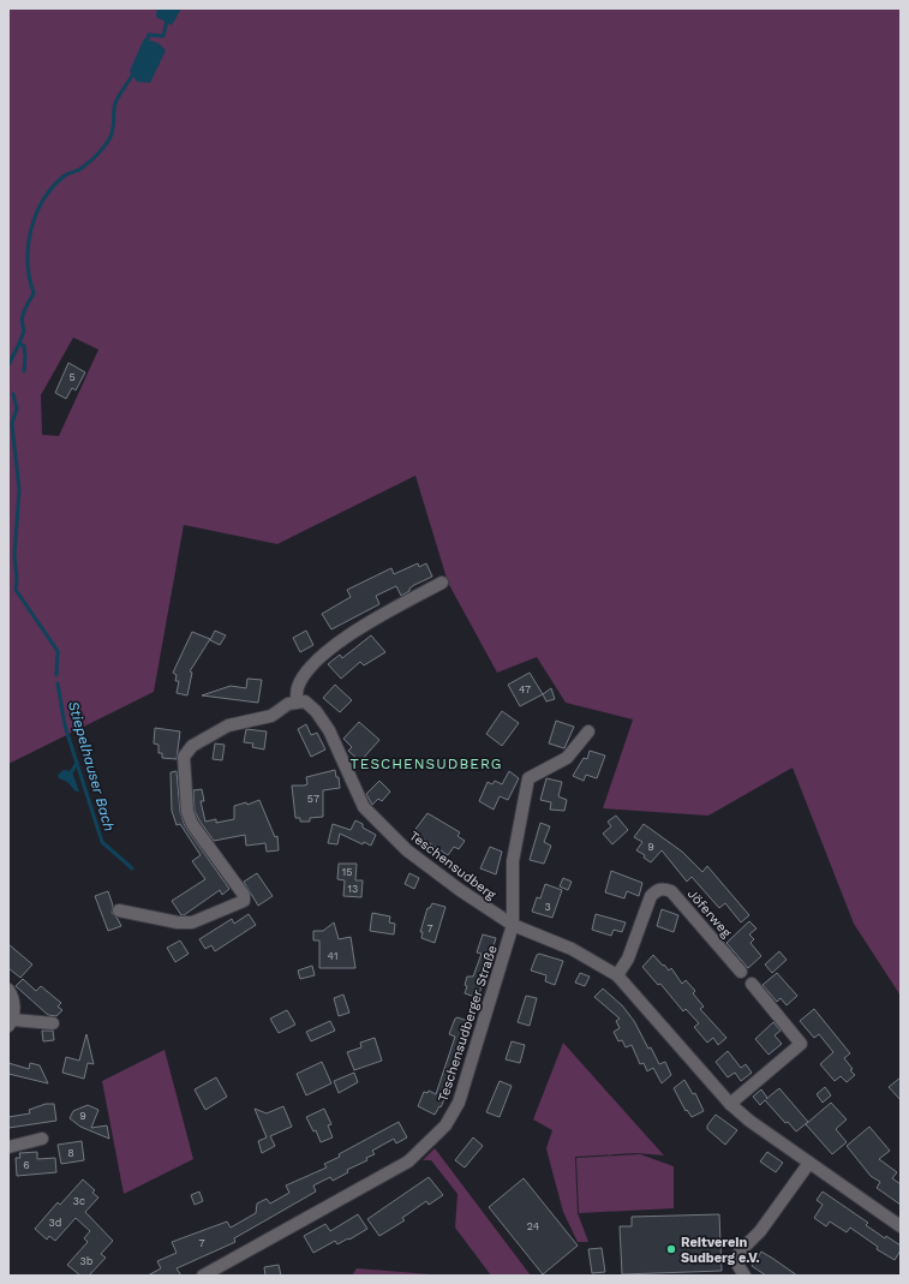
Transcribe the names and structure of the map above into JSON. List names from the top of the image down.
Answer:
{
  "streets": {
    "street": ["Teschensudberg", "Jöferweg", "Teschensudberger Straße"]
  },
  "crossings": [
    ["Teschensudberg", "Teschensudberger Straße"]
  ],
  "districts": ["TESCHENSUDBERG"],
  "water": ["Stiepelhauser Bach"],
  "places": ["Reitverein Sudberg e.V."],
  "house_numbers": [
    "5",
    "47",
    "57",
    "9",
    "15",
    "13",
    "3",
    "7",
    "41",
    "9",
    "8",
    "6",
    "3c",
    "3d",
    "24",
    "7",
    "3b"
  ]
}
